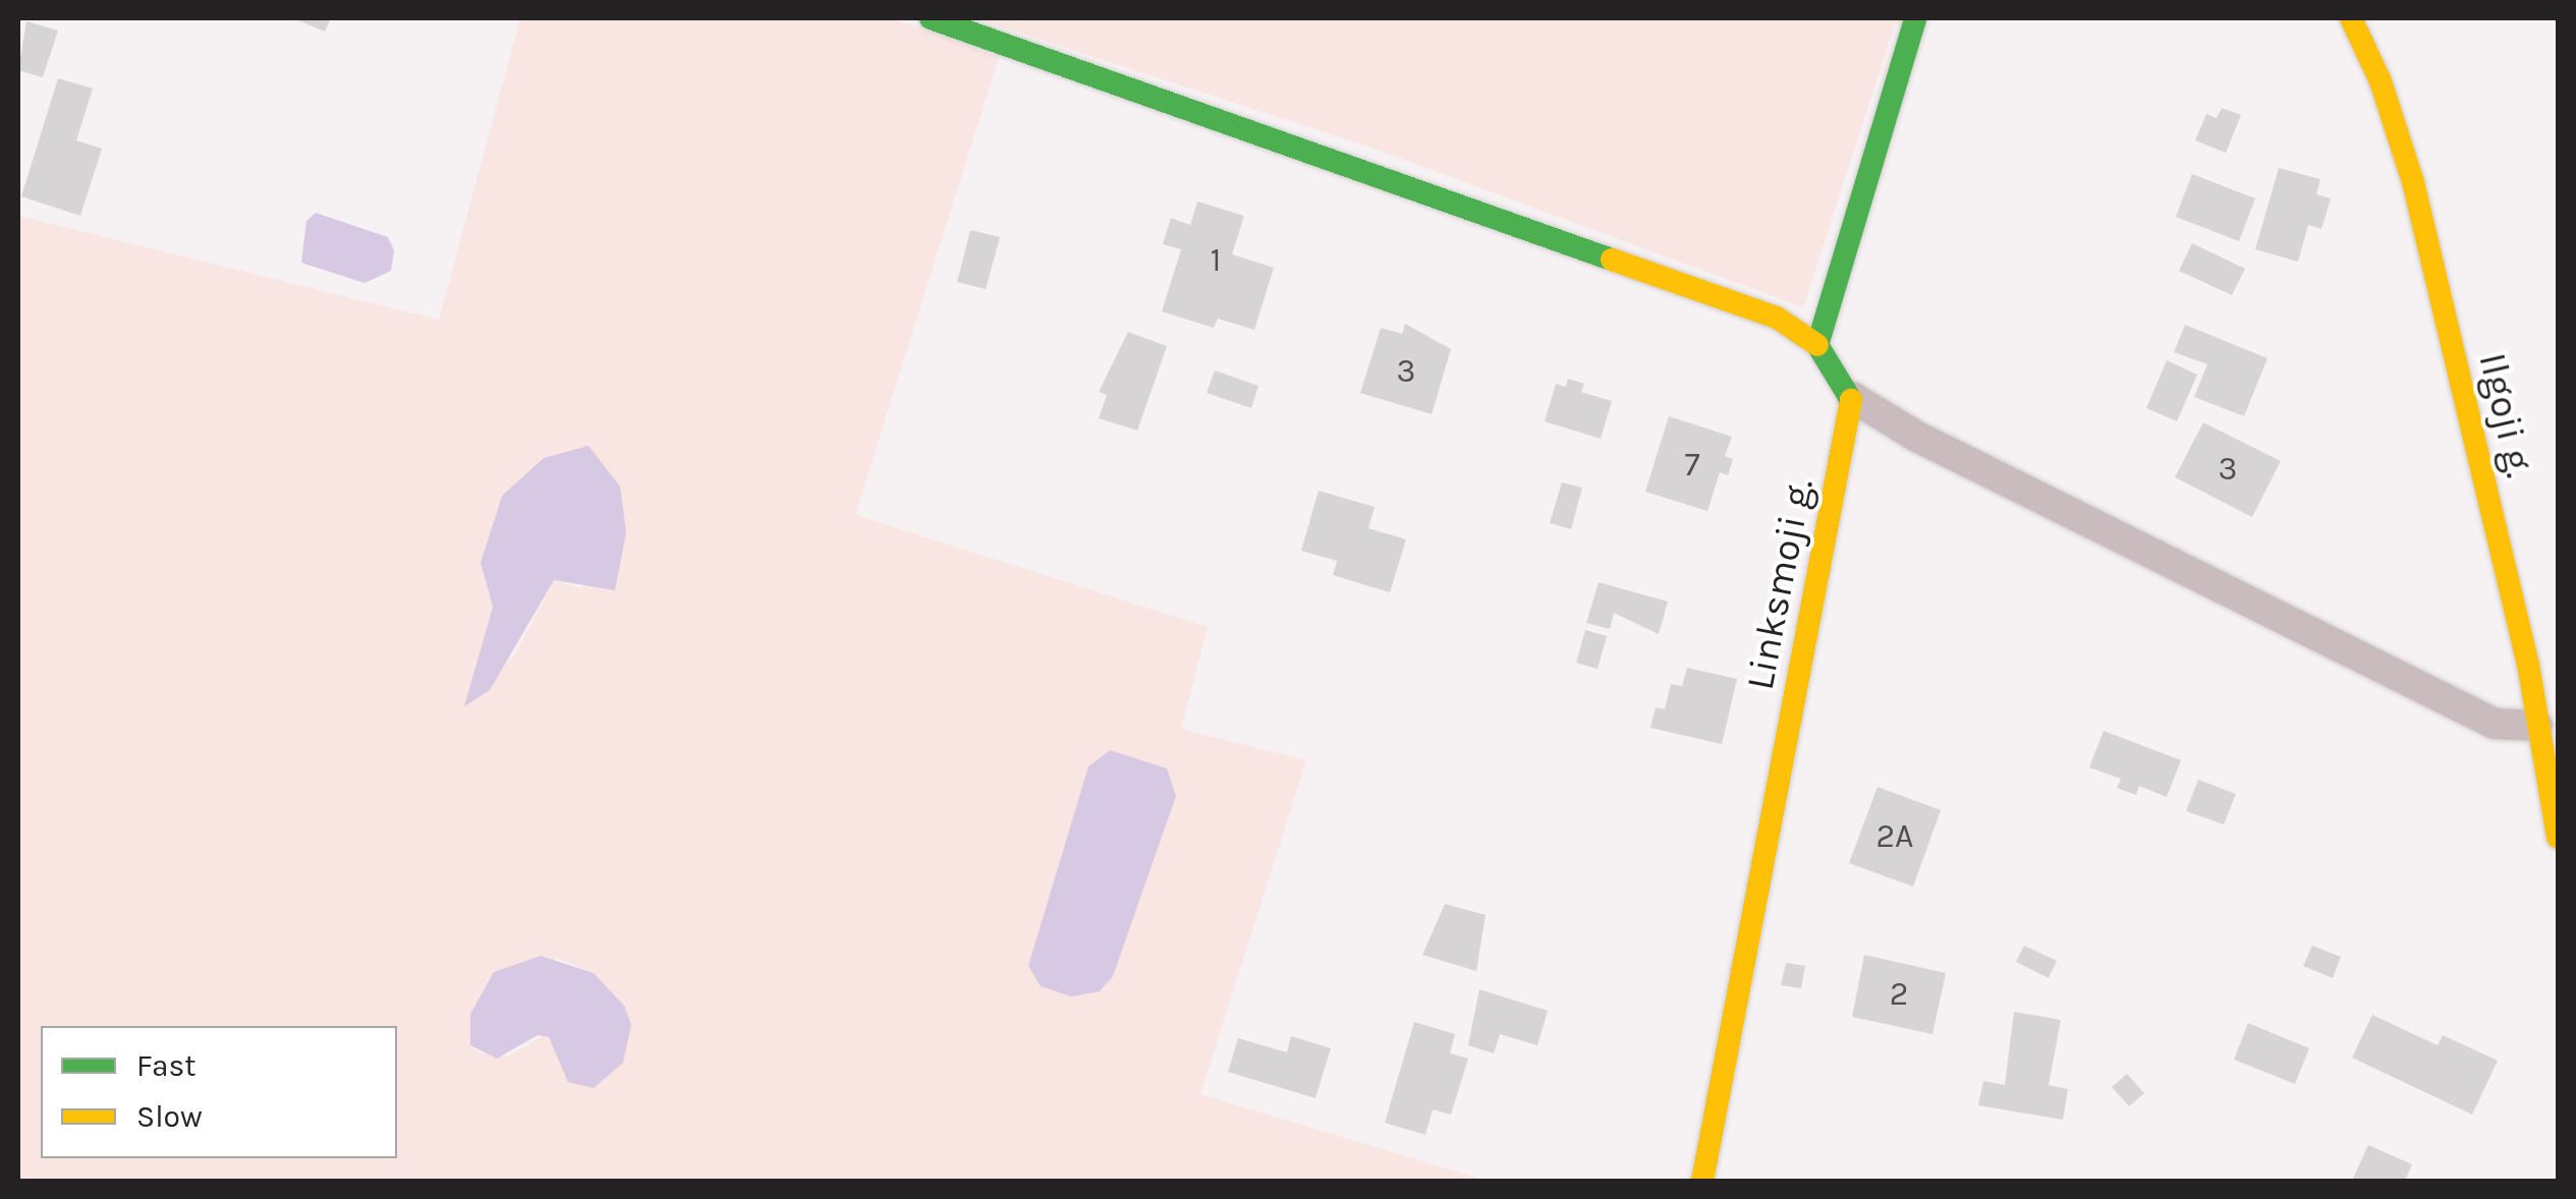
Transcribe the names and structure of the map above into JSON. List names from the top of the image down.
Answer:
{
  "streets": {
    "street": ["Ilgoji g.", "Linksmoji g."]
  },
  "house_numbers": [
    "1",
    "3",
    "7",
    "3",
    "2A",
    "2"
  ],
  "legend": ["Fast", "Slow"]
}
